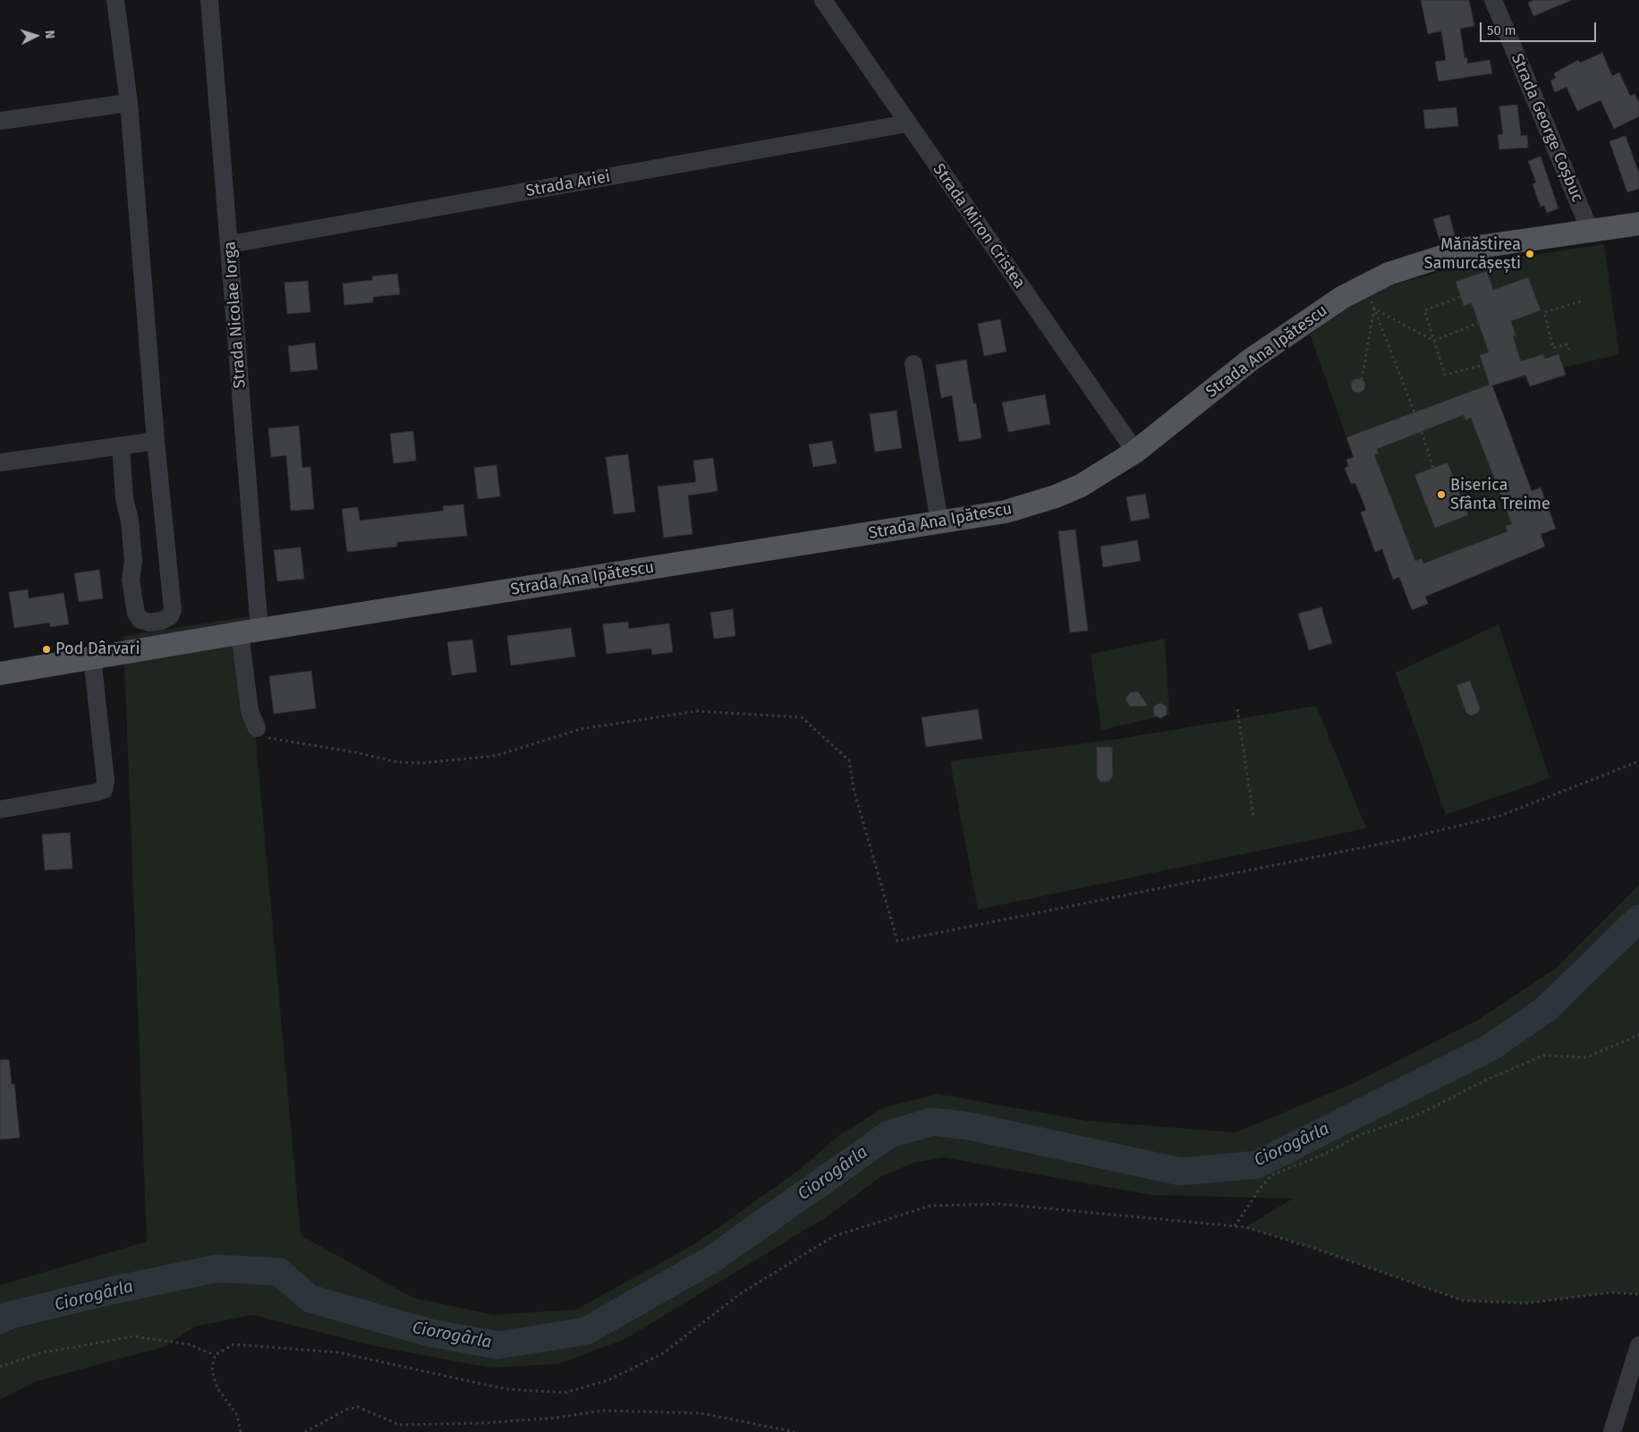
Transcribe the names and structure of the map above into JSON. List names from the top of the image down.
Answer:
{
  "streets": {
    "main road": ["Strada Ana Ipătescu"],
    "street": [
      "Strada George Coșbuc",
      "Strada Ariei",
      "Strada Miron Cristea",
      "Strada Nicolae Iorga"
    ]
  },
  "crossings": [
    ["Strada George Coșbuc", "Strada Ana Ipătescu"],
    ["Strada Ariei", "Strada Miron Cristea"],
    ["Strada Ariei", "Strada Nicolae Iorga"],
    ["Strada Miron Cristea", "Strada Ana Ipătescu"],
    ["Strada Nicolae Iorga", "Strada Ana Ipătescu"]
  ],
  "water": ["Ciorogârla"],
  "places": ["Mănăstirea Samurcășești", "Biserica Sfânta Treime", "Pod Dârvari"],
  "scale_bar": "50 m",
  "north": "right"
}
